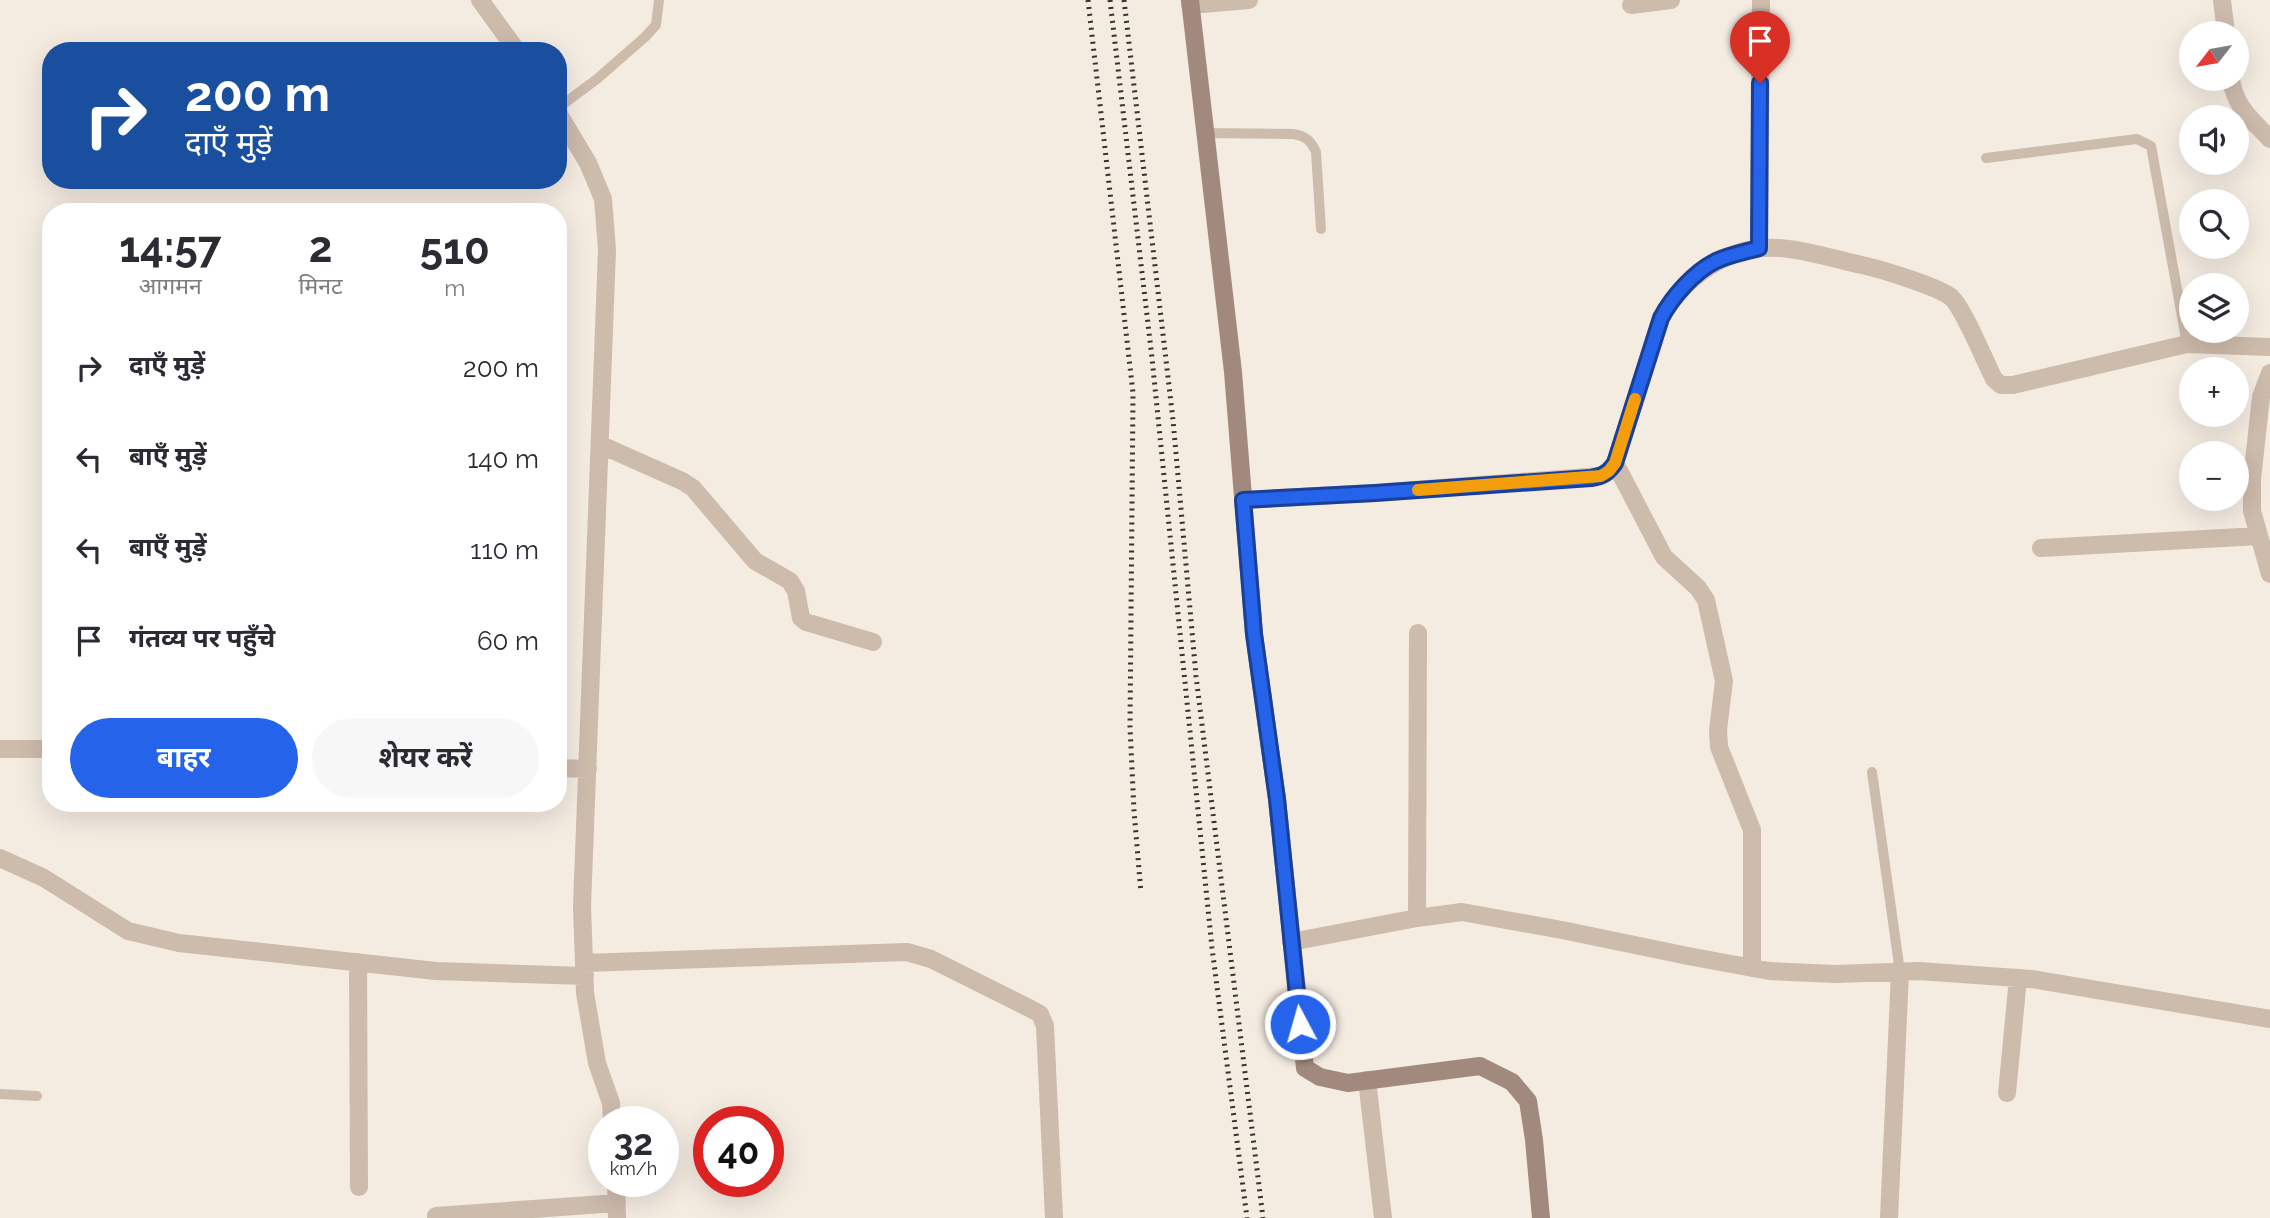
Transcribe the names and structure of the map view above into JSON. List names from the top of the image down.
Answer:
{
  "north": "bottom left",
  "page": {
    "map_buttons": ["+", "−"],
    "turn": ["200 m", "दाएँ मुड़ें"],
    "eta": [
      "14:57",
      "आगमन",
      "2",
      "मिनट",
      "510",
      "m"
    ],
    "list": [
      {
        "name": "दाएँ मुड़ें",
        "value": "200 m"
      },
      {
        "name": "बाएँ मुड़ें",
        "value": "140 m"
      },
      {
        "name": "बाएँ मुड़ें",
        "value": "110 m"
      },
      {
        "name": "गंतव्य पर पहुँचे",
        "value": "60 m"
      }
    ],
    "buttons": ["बाहर", "शेयर करें"],
    "speed": "32 km/h",
    "limit": "40"
  }
}
